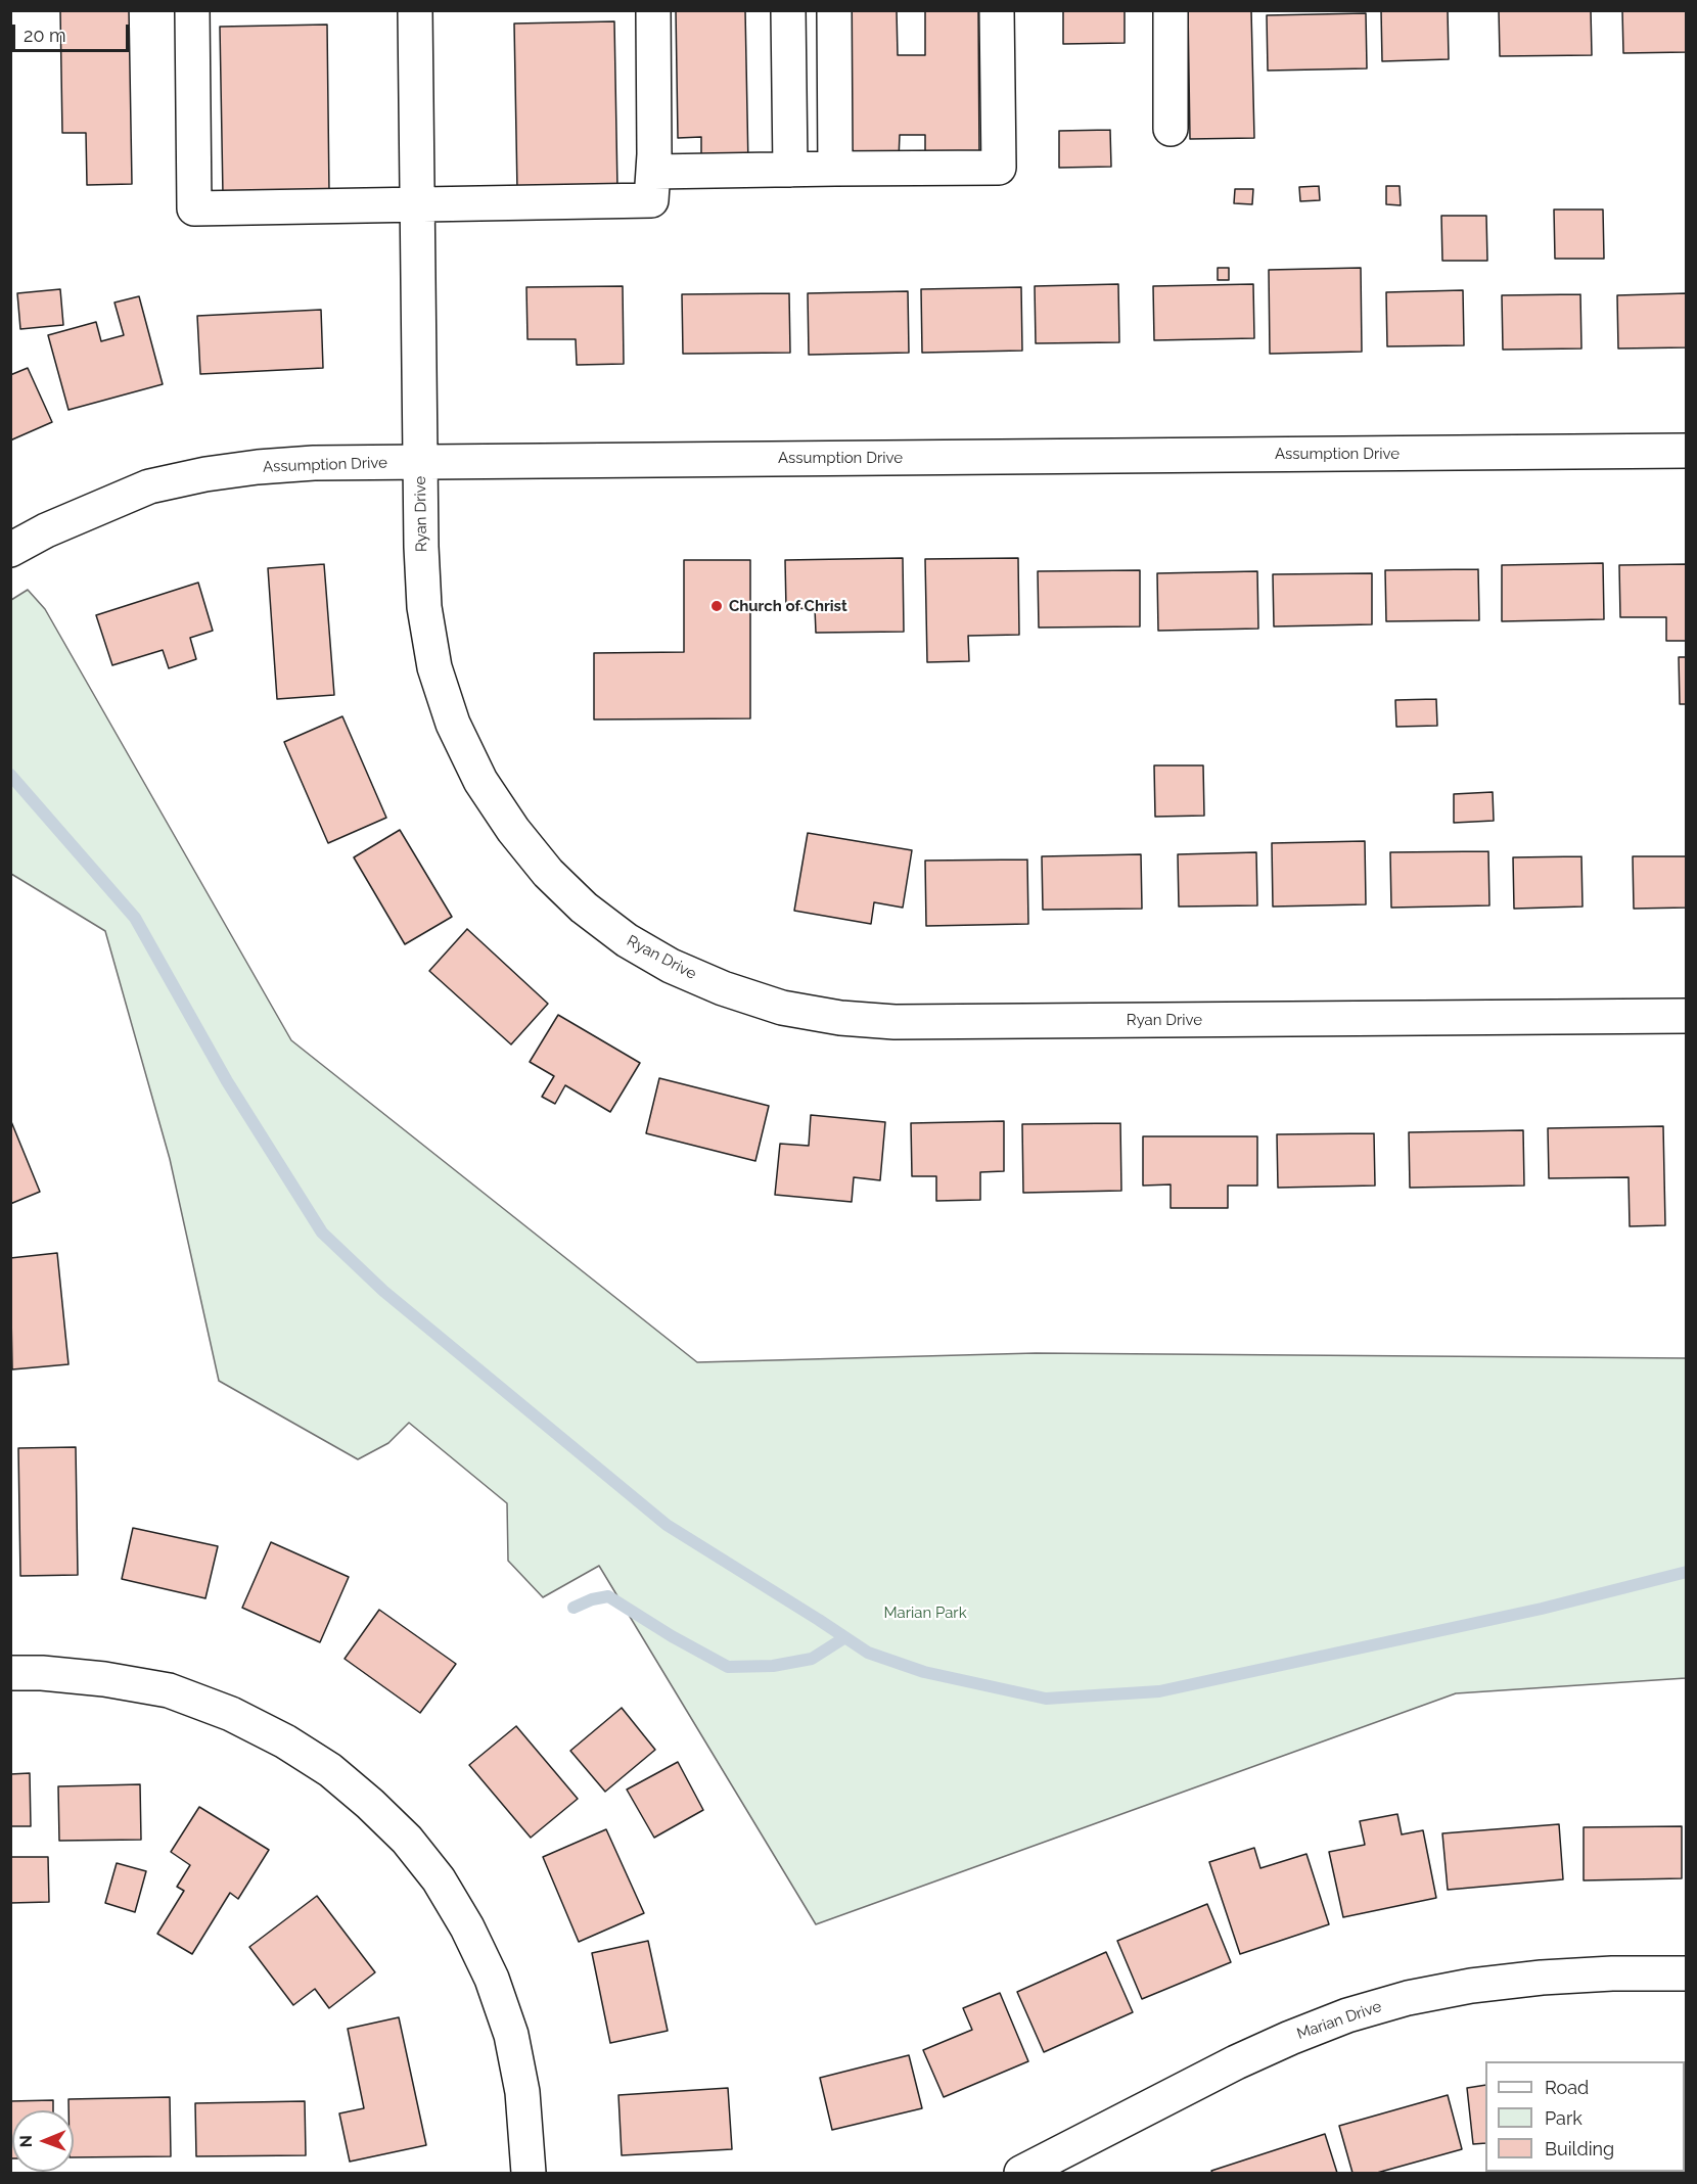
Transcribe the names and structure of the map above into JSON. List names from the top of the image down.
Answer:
{
  "streets": {
    "street": ["Assumption Drive", "Ryan Drive", "Marian Drive"]
  },
  "crossings": [
    ["Assumption Drive", "Ryan Drive"]
  ],
  "parks": ["Marian Park"],
  "places": ["Church of Christ"],
  "legend": ["Road", "Park", "Building"],
  "scale_bar": "20 m",
  "north": "left"
}
